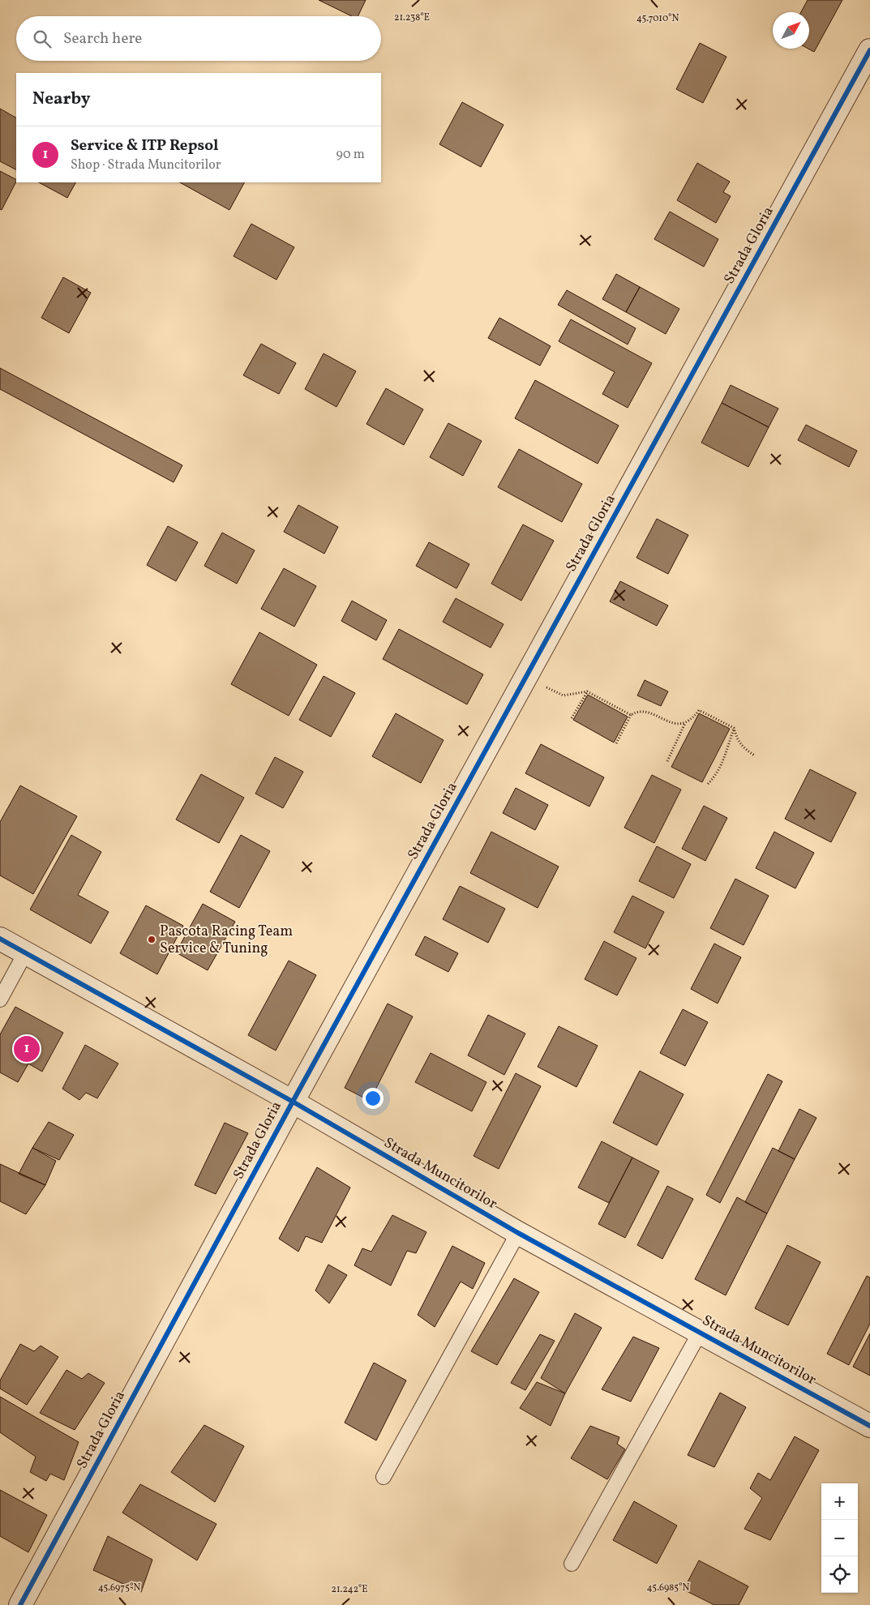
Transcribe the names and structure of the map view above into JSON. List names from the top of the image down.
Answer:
{
  "streets": {
    "street": ["Strada Gloria", "Strada Muncitorilor"]
  },
  "crossings": [
    ["Strada Gloria", "Strada Muncitorilor"]
  ],
  "places": ["Pascota Racing Team Service & Tuning"],
  "north": "top right",
  "page": {
    "search": "Search here",
    "heading": "Nearby",
    "list": [
      {
        "mark": "1",
        "name": "Service & ITP Repsol",
        "note": "Shop · Strada Muncitorilor",
        "value": "90 m"
      }
    ],
    "pins": "1",
    "map_buttons": ["+", "−"]
  },
  "coordinates": [
    "21.238°E",
    "45.7010°N",
    "45.6975°N",
    "45.6985°N",
    "21.242°E"
  ]
}
